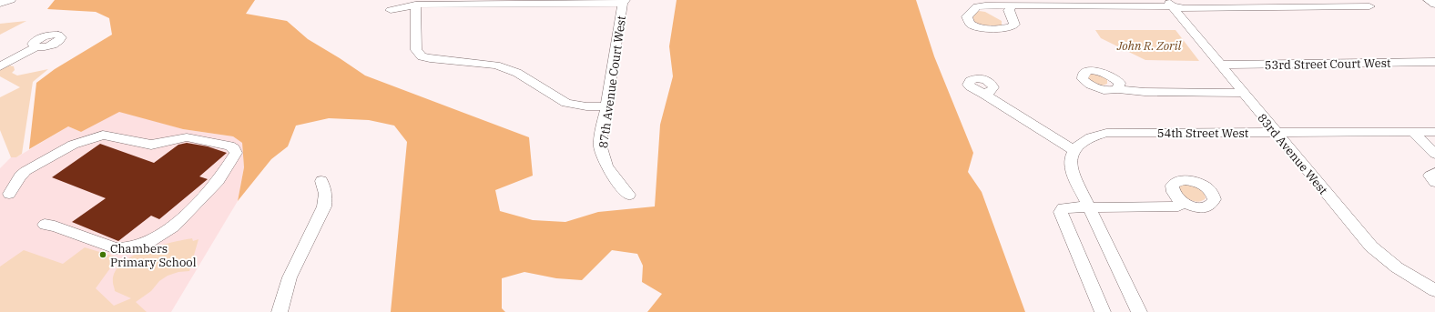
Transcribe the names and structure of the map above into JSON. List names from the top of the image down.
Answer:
{
  "streets": {
    "street": [
      "53rd Street Court West",
      "87th Avenue Court West",
      "54th Street West",
      "83rd Avenue West"
    ]
  },
  "crossings": [
    ["53rd Street Court West", "83rd Avenue West"],
    ["54th Street West", "83rd Avenue West"]
  ],
  "parks": ["John R. Zoril"],
  "places": ["Chambers Primary School"]
}
